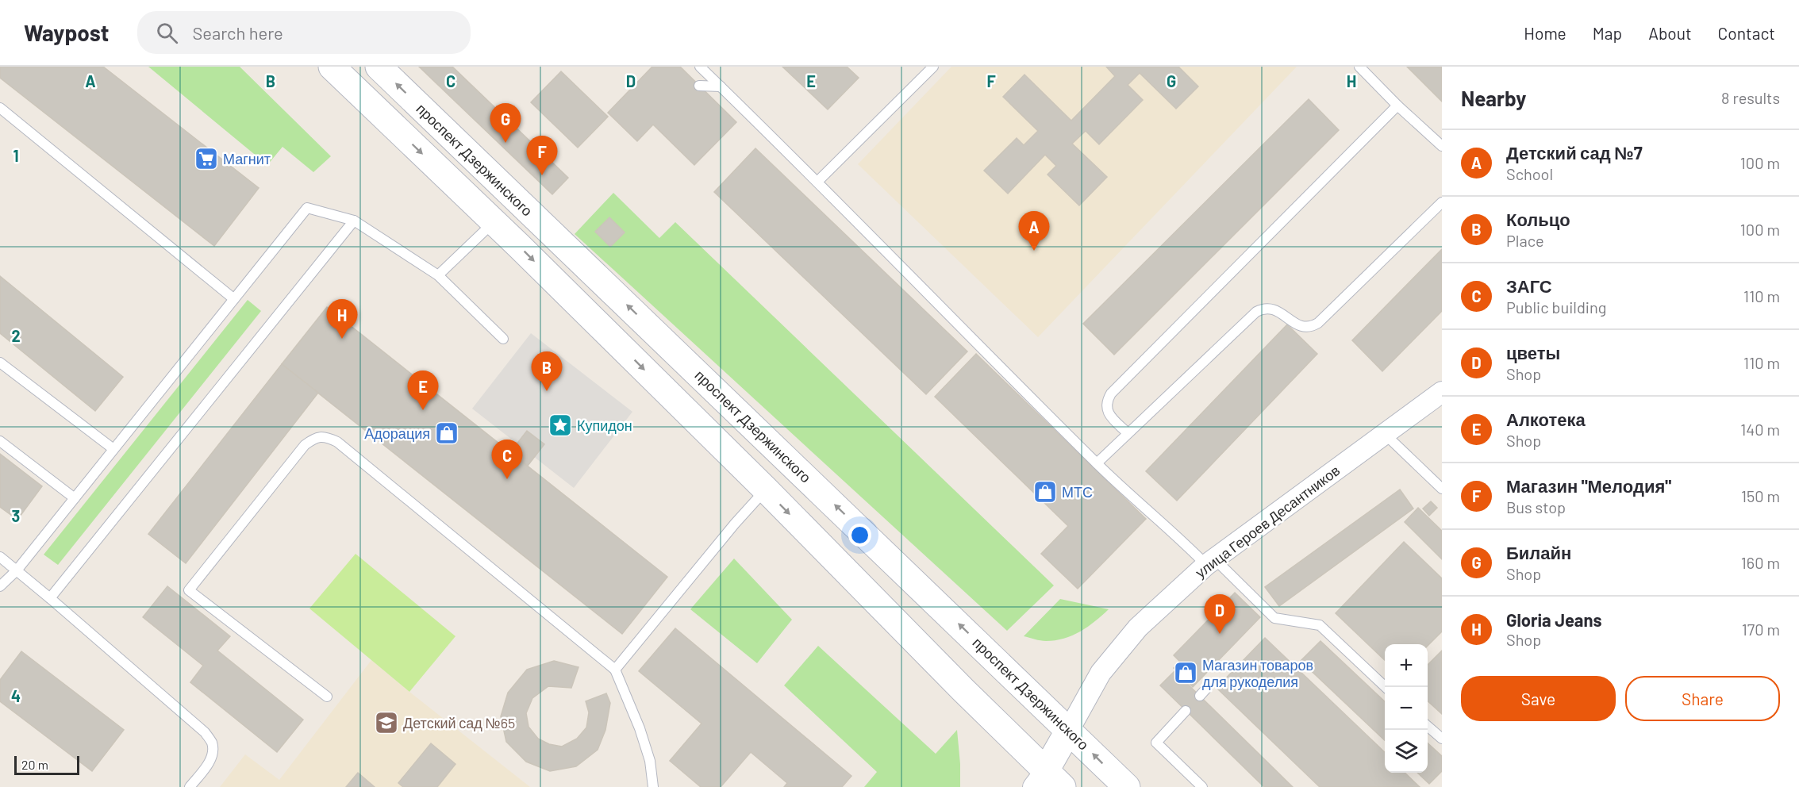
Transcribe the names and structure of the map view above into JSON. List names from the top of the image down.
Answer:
{
  "streets": {
    "street": ["проспект Дзержинского", "улица Героев Десантников"]
  },
  "crossings": [
    ["проспект Дзержинского", "улица Героев Десантников"]
  ],
  "places": {
    "supermarket": ["Магнит"],
    "place": ["Купидон"],
    "shop": ["Адорация", "МТС", "Магазин товаров для рукоделия"],
    "school or university": ["Детский сад №65"]
  },
  "scale_bar": "20 m",
  "page": {
    "header": "Waypost",
    "search": "Search here",
    "nav": [
      "Home",
      "Map",
      "About",
      "Contact"
    ],
    "heading": ["Nearby", "8 results"],
    "pins": [
      "G",
      "F",
      "A",
      "H",
      "B",
      "E",
      "C",
      "D"
    ],
    "list": [
      {
        "mark": "A",
        "name": "Детский сад №7",
        "note": "School",
        "value": "100 m"
      },
      {
        "mark": "B",
        "name": "Кольцо",
        "note": "Place",
        "value": "100 m"
      },
      {
        "mark": "C",
        "name": "ЗАГС",
        "note": "Public building",
        "value": "110 m"
      },
      {
        "mark": "D",
        "name": "цветы",
        "note": "Shop",
        "value": "110 m"
      },
      {
        "mark": "E",
        "name": "Алкотека",
        "note": "Shop",
        "value": "140 m"
      },
      {
        "mark": "F",
        "name": "Магазин \"Мелодия\"",
        "note": "Bus stop",
        "value": "150 m"
      },
      {
        "mark": "G",
        "name": "Билайн",
        "note": "Shop",
        "value": "160 m"
      },
      {
        "mark": "H",
        "name": "Gloria Jeans",
        "note": "Shop",
        "value": "170 m"
      }
    ],
    "map_buttons": ["+", "−"],
    "buttons": ["Save", "Share"],
    "scale": "20 m"
  },
  "grid": {
    "columns": [
      "A",
      "B",
      "C",
      "D",
      "E",
      "F",
      "G",
      "H"
    ],
    "rows": [
      "1",
      "2",
      "3",
      "4"
    ]
  }
}
